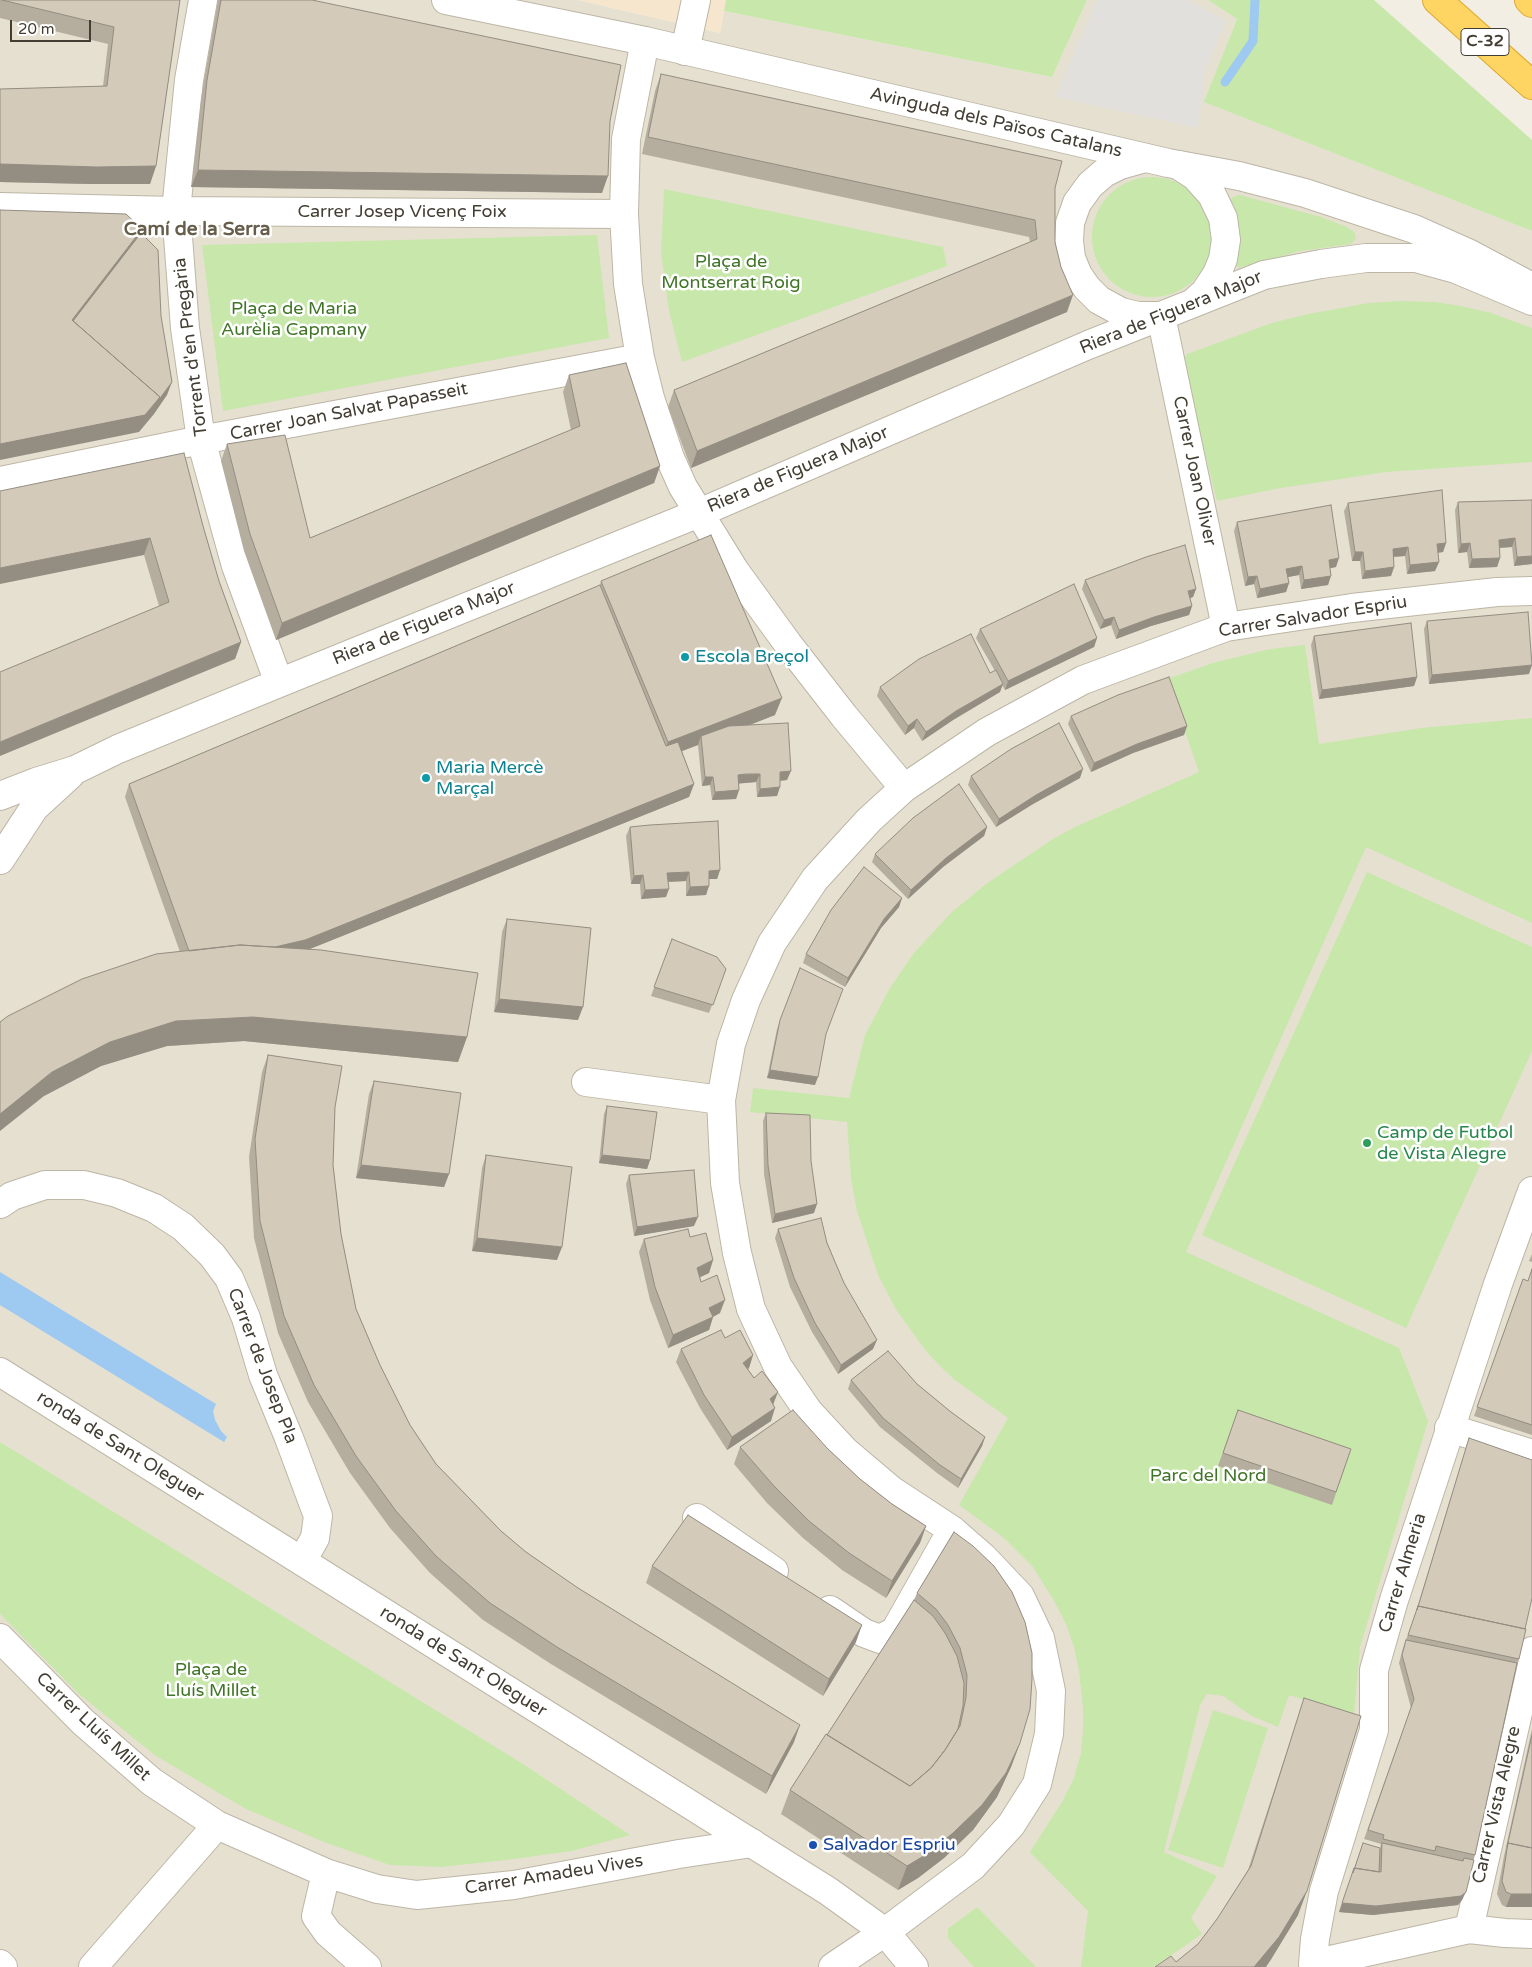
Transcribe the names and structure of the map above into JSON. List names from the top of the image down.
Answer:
{
  "streets": {
    "highway": ["C-32"],
    "street": [
      "Avinguda dels Països Catalans",
      "Carrer Josep Vicenç Foix",
      "Riera de Figuera Major",
      "Torrent d'en Pregària",
      "Carrer Joan Salvat Papasseit",
      "Carrer Joan Oliver",
      "Carrer Salvador Espriu",
      "Carrer de Josep Pla",
      "ronda de Sant Oleguer",
      "Carrer Almeria",
      "Carrer Lluís Millet",
      "Carrer Vista Alegre",
      "Carrer Amadeu Vives"
    ]
  },
  "crossings": [
    ["Avinguda dels Països Catalans", "Riera de Figuera Major"],
    ["Avinguda dels Països Catalans", "Carrer Joan Oliver"],
    ["Carrer Josep Vicenç Foix", "Torrent d'en Pregària"],
    ["Riera de Figuera Major", "Torrent d'en Pregària"],
    ["Riera de Figuera Major", "Carrer Joan Oliver"],
    ["Torrent d'en Pregària", "Carrer Joan Salvat Papasseit"],
    ["Carrer Joan Oliver", "Carrer Salvador Espriu"],
    ["Carrer Salvador Espriu", "ronda de Sant Oleguer"],
    ["Carrer de Josep Pla", "ronda de Sant Oleguer"],
    ["ronda de Sant Oleguer", "Carrer Amadeu Vives"],
    ["Carrer Lluís Millet", "Carrer Amadeu Vives"]
  ],
  "districts": ["Camí de la Serra"],
  "parks": [
    "Plaça de Montserrat Roig",
    "Plaça de Maria Aurèlia Capmany",
    "Parc del Nord",
    "Plaça de Lluís Millet"
  ],
  "places": [
    "Escola Breçol",
    "Maria Mercè Marçal",
    "Camp de Futbol de Vista Alegre",
    "Salvador Espriu"
  ],
  "scale_bar": "20 m"
}
